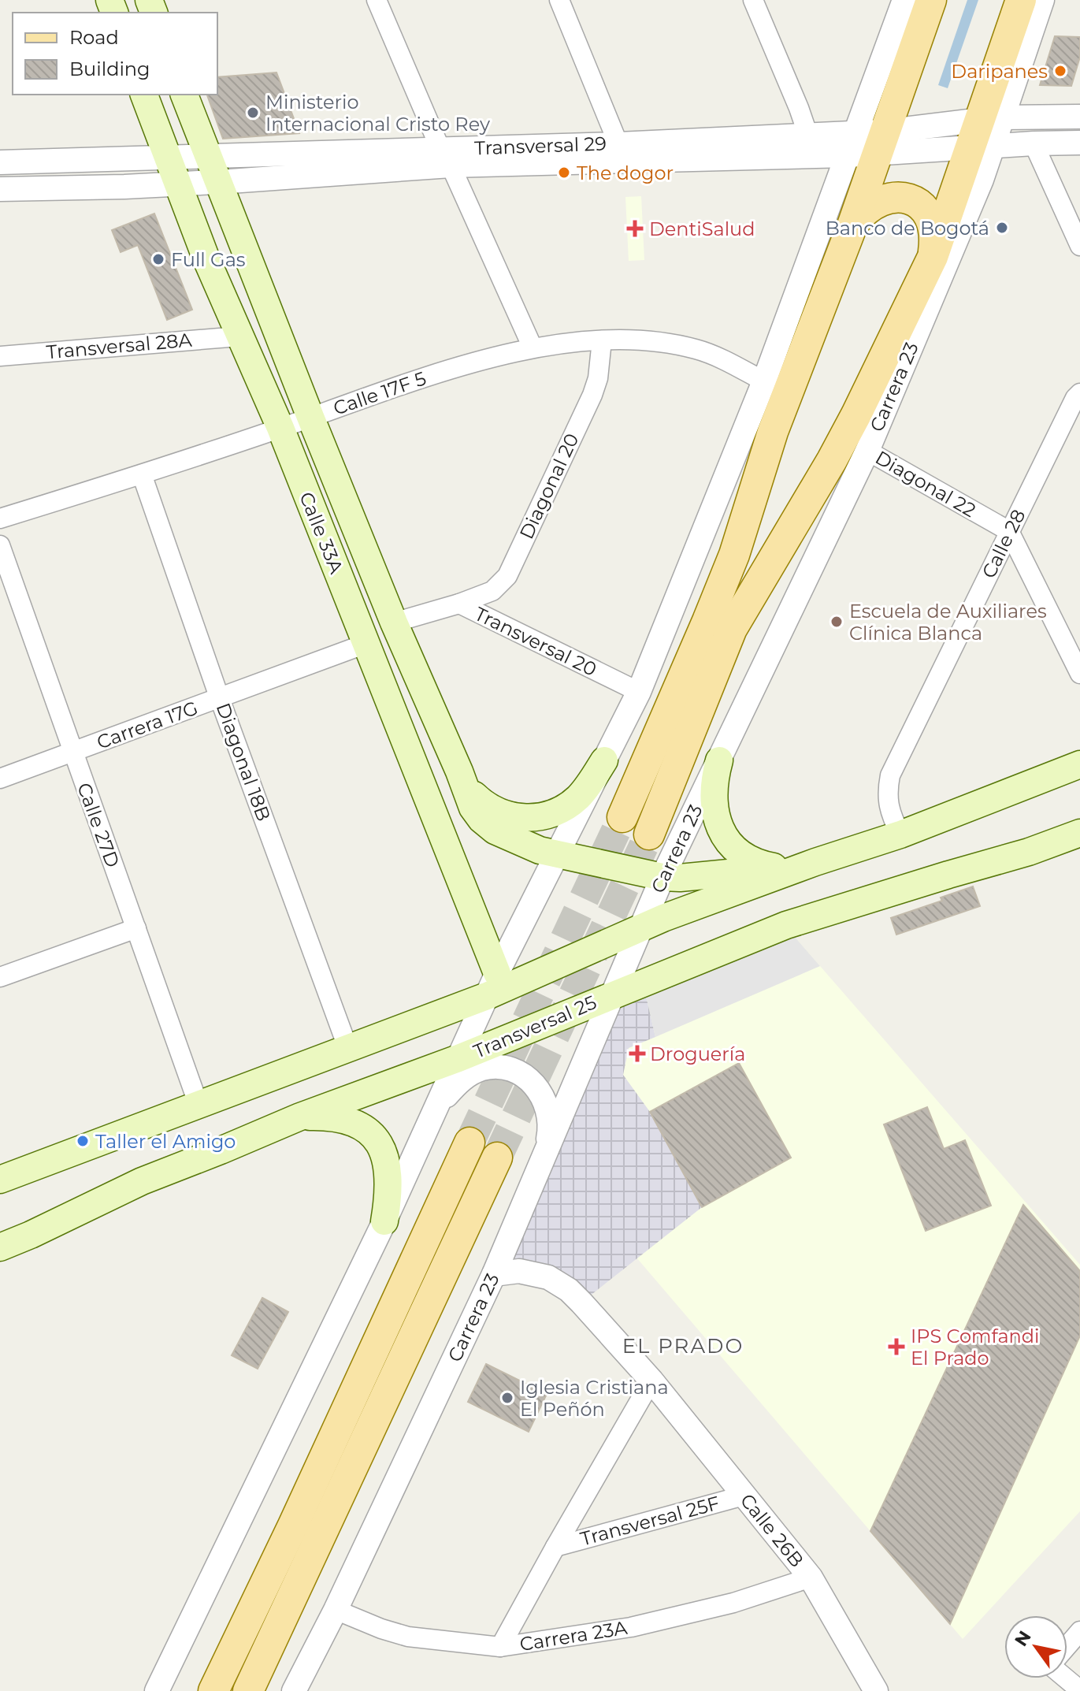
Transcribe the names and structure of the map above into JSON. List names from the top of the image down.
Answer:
{
  "streets": {
    "main road": ["Carrera 23", "Calle 33A", "Transversal 25"],
    "street": [
      "Transversal 29",
      "Transversal 28A",
      "Calle 17F 5",
      "Diagonal 22",
      "Diagonal 20",
      "Calle 28",
      "Transversal 20",
      "Carrera 17G",
      "Diagonal 18B",
      "Calle 27D",
      "Transversal 25F",
      "Calle 26B",
      "Carrera 23A"
    ]
  },
  "crossings": [
    ["Transversal 29", "Carrera 23"],
    ["Transversal 29", "Calle 33A"],
    ["Transversal 28A", "Calle 33A"],
    ["Carrera 23", "Diagonal 22"],
    ["Carrera 23", "Transversal 25"],
    ["Carrera 23", "Calle 26B"],
    ["Carrera 23", "Carrera 23A"],
    ["Calle 17F 5", "Diagonal 20"],
    ["Calle 17F 5", "Calle 33A"],
    ["Calle 17F 5", "Diagonal 18B"],
    ["Diagonal 22", "Calle 28"],
    ["Diagonal 20", "Transversal 20"],
    ["Calle 33A", "Transversal 20"],
    ["Calle 33A", "Carrera 17G"],
    ["Carrera 17G", "Diagonal 18B"],
    ["Carrera 17G", "Calle 27D"],
    ["Transversal 25F", "Calle 26B"],
    ["Calle 26B", "Carrera 23A"]
  ],
  "districts": ["EL PRADO"],
  "places": {
    "other": [
      "Daripanes",
      "Ministerio Internacional Cristo Rey",
      "The dogor",
      "Banco de Bogotá",
      "Full Gas",
      "Escuela de Auxiliares Clínica Blanca",
      "Taller el Amigo",
      "Iglesia Cristiana El Peñón"
    ],
    "health": ["DentiSalud", "Droguería", "IPS Comfandi El Prado"]
  },
  "legend": ["Road", "Building"],
  "north": "top left"
}
